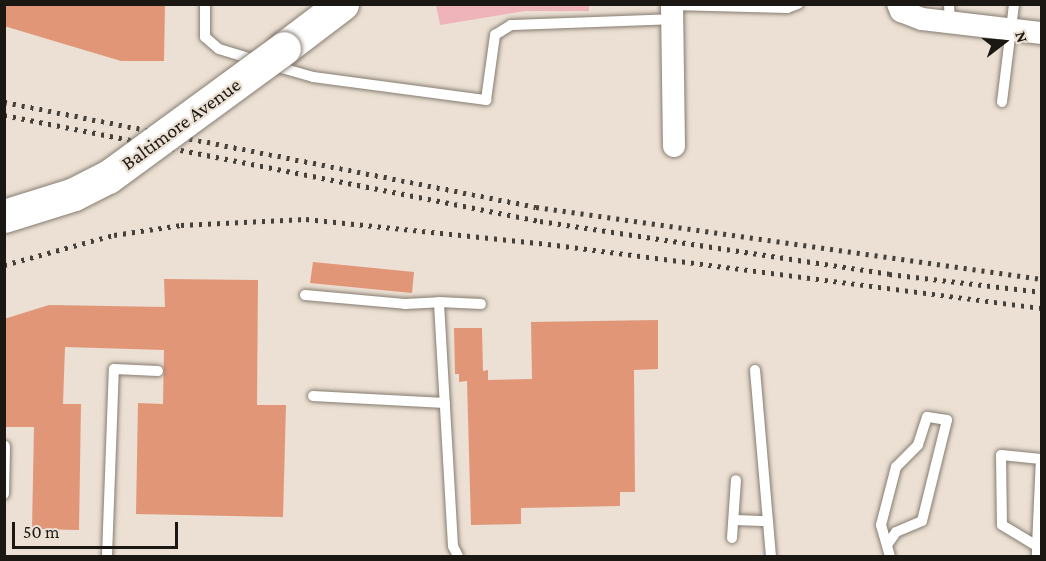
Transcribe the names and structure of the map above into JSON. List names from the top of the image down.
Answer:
{
  "streets": {
    "main road": ["Baltimore Avenue"]
  },
  "scale_bar": "50 m",
  "north": "right"
}
